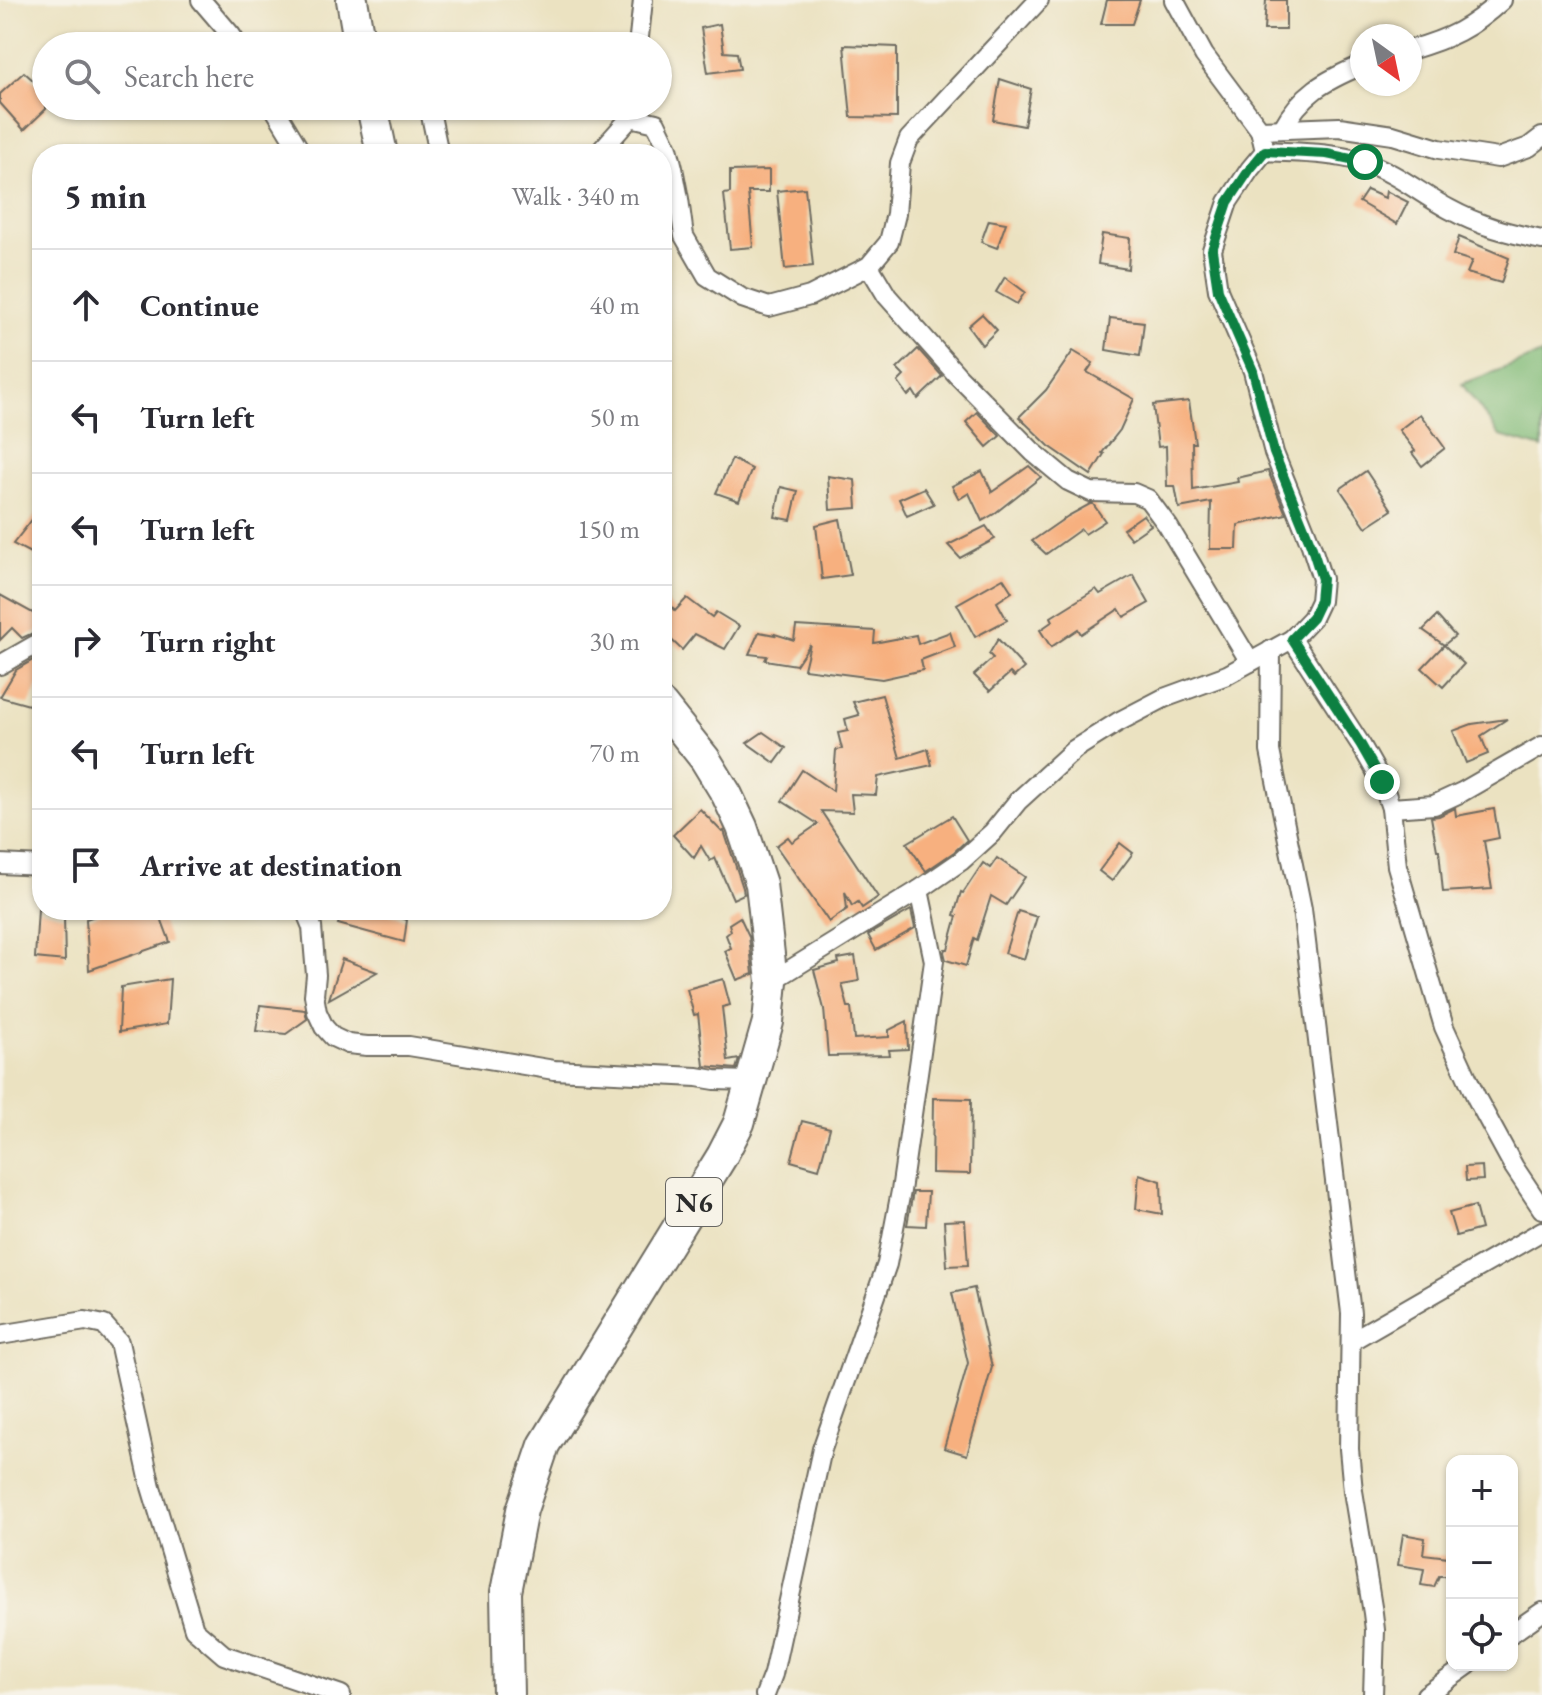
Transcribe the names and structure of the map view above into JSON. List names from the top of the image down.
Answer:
{
  "streets": {
    "highway": ["N6"]
  },
  "north": "bottom right",
  "page": {
    "search": "Search here",
    "heading": ["5 min", "Walk · 340 m"],
    "list": [
      ["Continue", "40 m"],
      ["Turn left", "50 m"],
      ["Turn left", "150 m"],
      ["Turn right", "30 m"],
      ["Turn left", "70 m"],
      "Arrive at destination"
    ],
    "map_buttons": ["+", "−"]
  }
}
